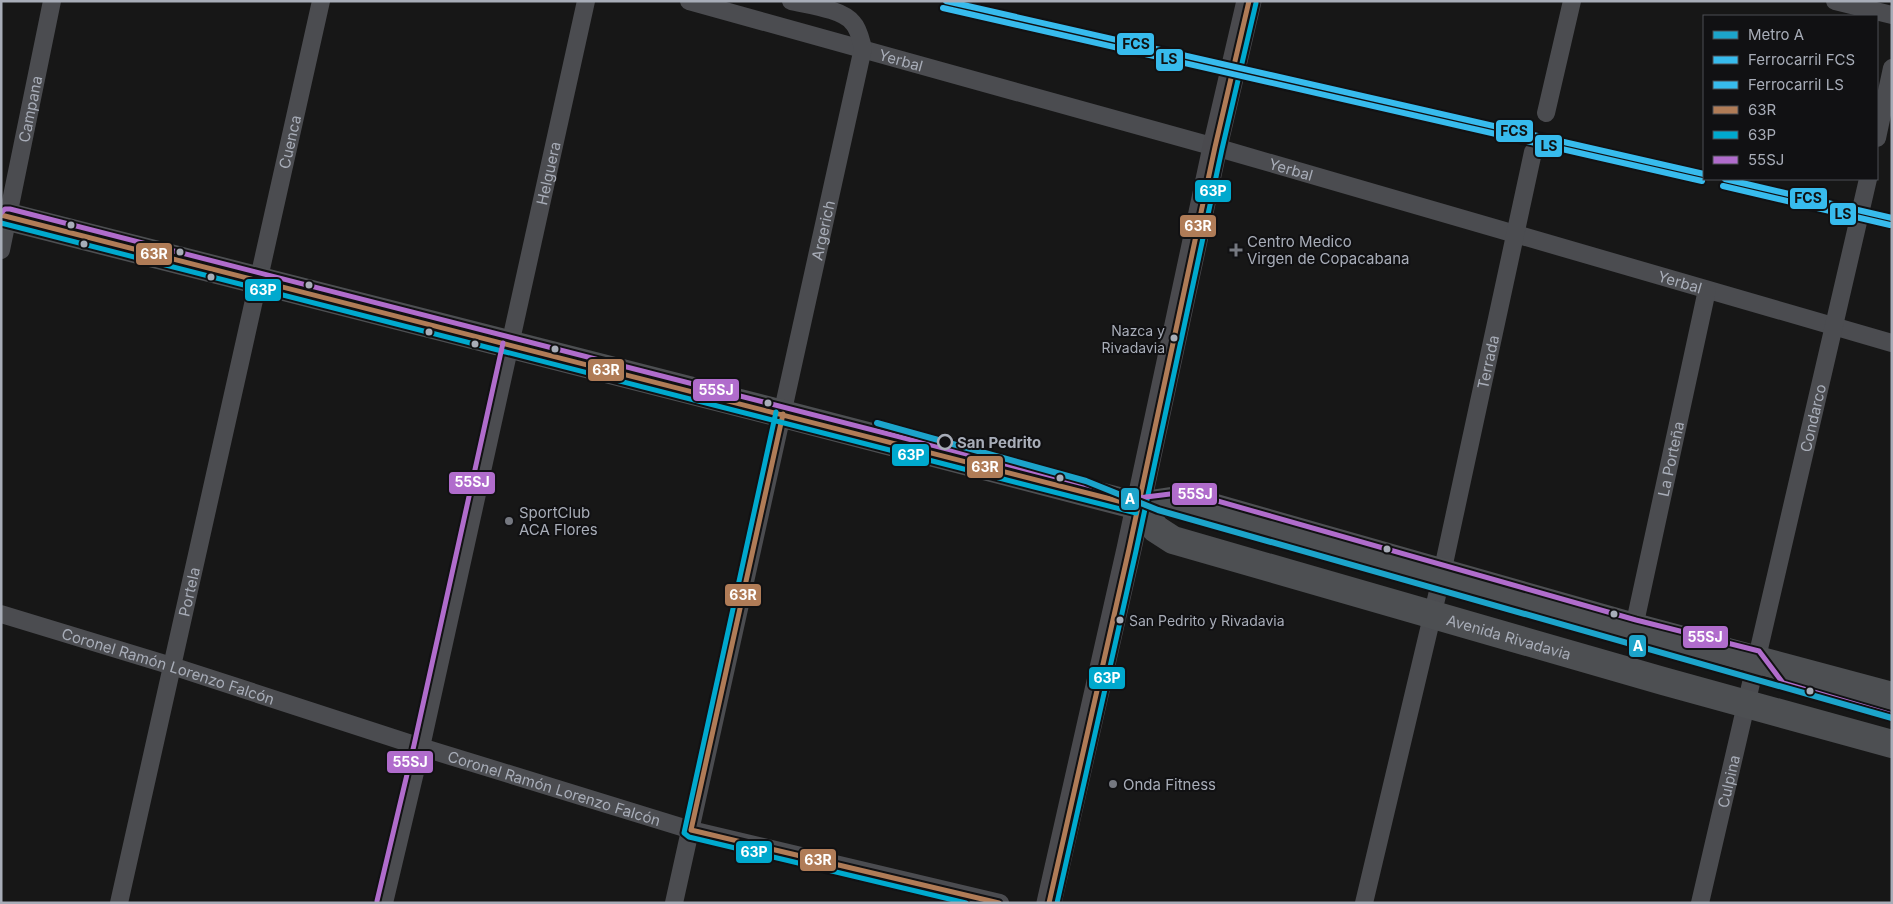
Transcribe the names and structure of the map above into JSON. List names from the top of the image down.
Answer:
{
  "streets": {
    "main road": ["Avenida Rivadavia"],
    "street": [
      "Yerbal",
      "Campana",
      "Cuenca",
      "Helguera",
      "Argerich",
      "Terrada",
      "Condarco",
      "La Porteña",
      "Portela",
      "Coronel Ramón Lorenzo Falcón",
      "Culpina"
    ]
  },
  "crossings": [
    ["Yerbal", "Argerich"],
    ["Yerbal", "Terrada"],
    ["Yerbal", "Condarco"],
    ["Yerbal", "La Porteña"],
    ["Cuenca", "Portela"],
    ["Helguera", "Coronel Ramón Lorenzo Falcón"],
    ["Argerich", "Coronel Ramón Lorenzo Falcón"],
    ["Terrada", "Avenida Rivadavia"],
    ["Condarco", "Culpina"],
    ["Portela", "Coronel Ramón Lorenzo Falcón"],
    ["Avenida Rivadavia", "Culpina"]
  ],
  "places": {
    "health": ["Centro Medico Virgen de Copacabana"],
    "other": [
      "Nazca y Rivadavia",
      "San Pedrito",
      "SportClub ACA Flores",
      "San Pedrito y Rivadavia",
      "Onda Fitness"
    ]
  },
  "lines": [
    "rail line FCS",
    "transit line 63R",
    "transit line 63P",
    "rail line LS",
    "transit line 55SJ",
    "metro line A"
  ],
  "legend": [
    "Metro A",
    "Ferrocarril FCS",
    "Ferrocarril LS",
    "63R",
    "63P",
    "55SJ"
  ]
}
